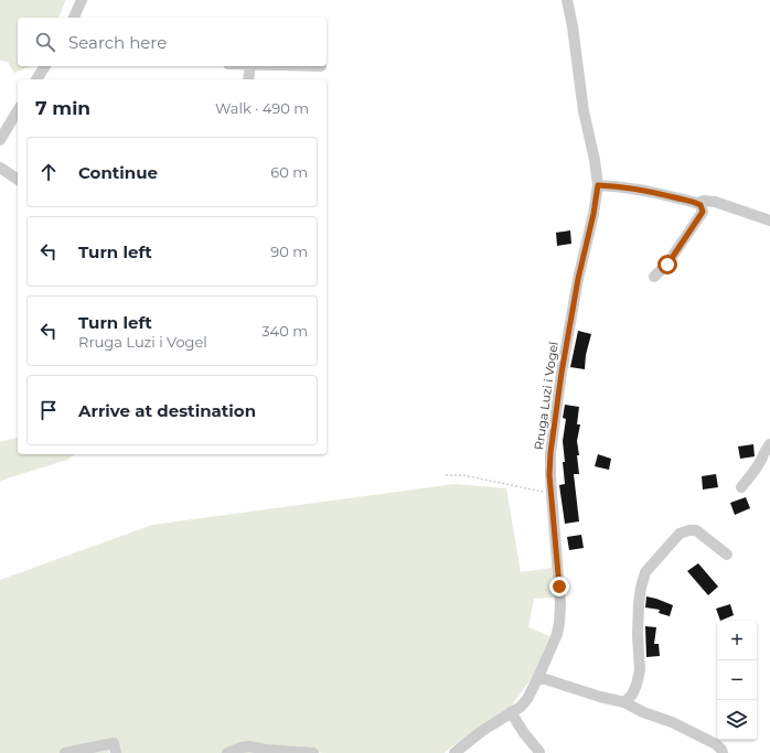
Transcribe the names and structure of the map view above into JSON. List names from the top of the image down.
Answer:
{
  "streets": {
    "street": ["Rruga Luzi i Vogel"]
  },
  "page": {
    "search": "Search here",
    "heading": ["7 min", "Walk · 490 m"],
    "list": [
      ["Continue", "60 m"],
      ["Turn left", "90 m"],
      ["Turn left", "Rruga Luzi i Vogel", "340 m"],
      "Arrive at destination"
    ],
    "map_buttons": ["+", "−"]
  }
}
